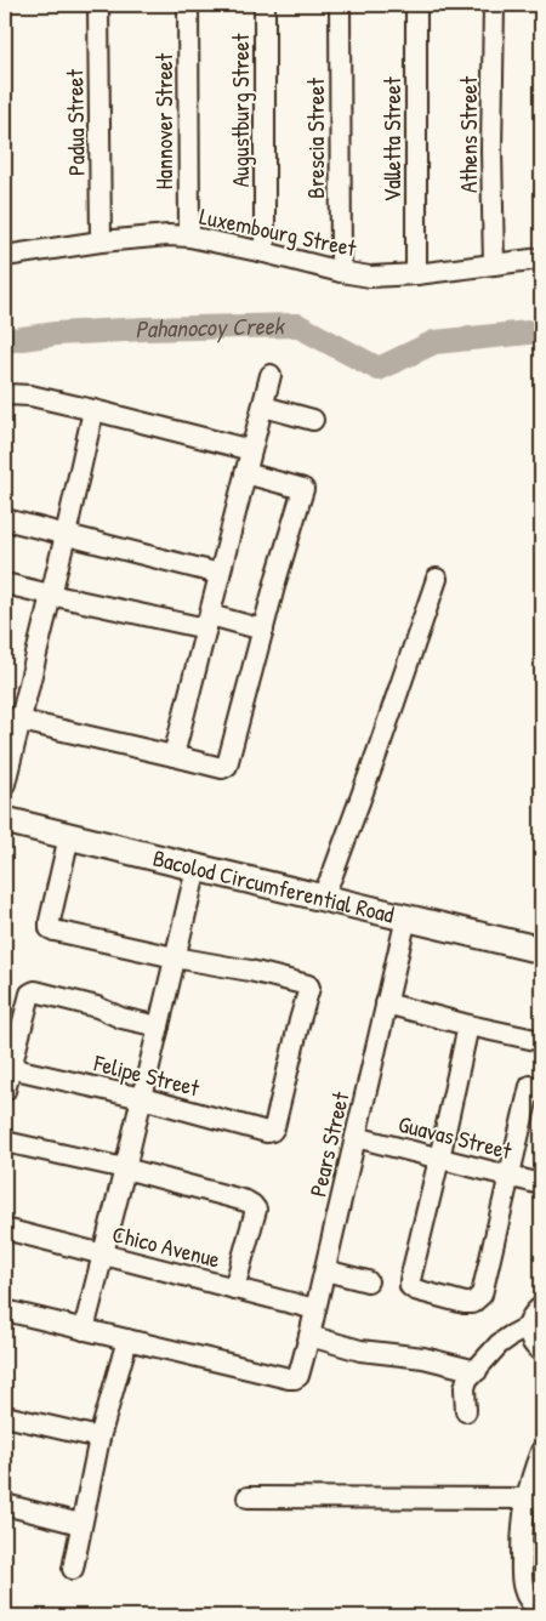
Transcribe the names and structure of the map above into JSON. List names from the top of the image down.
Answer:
{
  "streets": {
    "main road": ["Bacolod Circumferential Road"],
    "street": [
      "Augustburg Street",
      "Hannover Street",
      "Padua Street",
      "Athens Street",
      "Brescia Street",
      "Valletta Street",
      "Luxembourg Street",
      "Felipe Street",
      "Guavas Street",
      "Pears Street",
      "Chico Avenue"
    ]
  },
  "crossings": [
    ["Augustburg Street", "Luxembourg Street"],
    ["Hannover Street", "Luxembourg Street"],
    ["Padua Street", "Luxembourg Street"],
    ["Athens Street", "Luxembourg Street"],
    ["Brescia Street", "Luxembourg Street"],
    ["Valletta Street", "Luxembourg Street"],
    ["Bacolod Circumferential Road", "Pears Street"],
    ["Guavas Street", "Pears Street"],
    ["Pears Street", "Chico Avenue"]
  ],
  "water": ["Pahanocoy Creek"]
}
